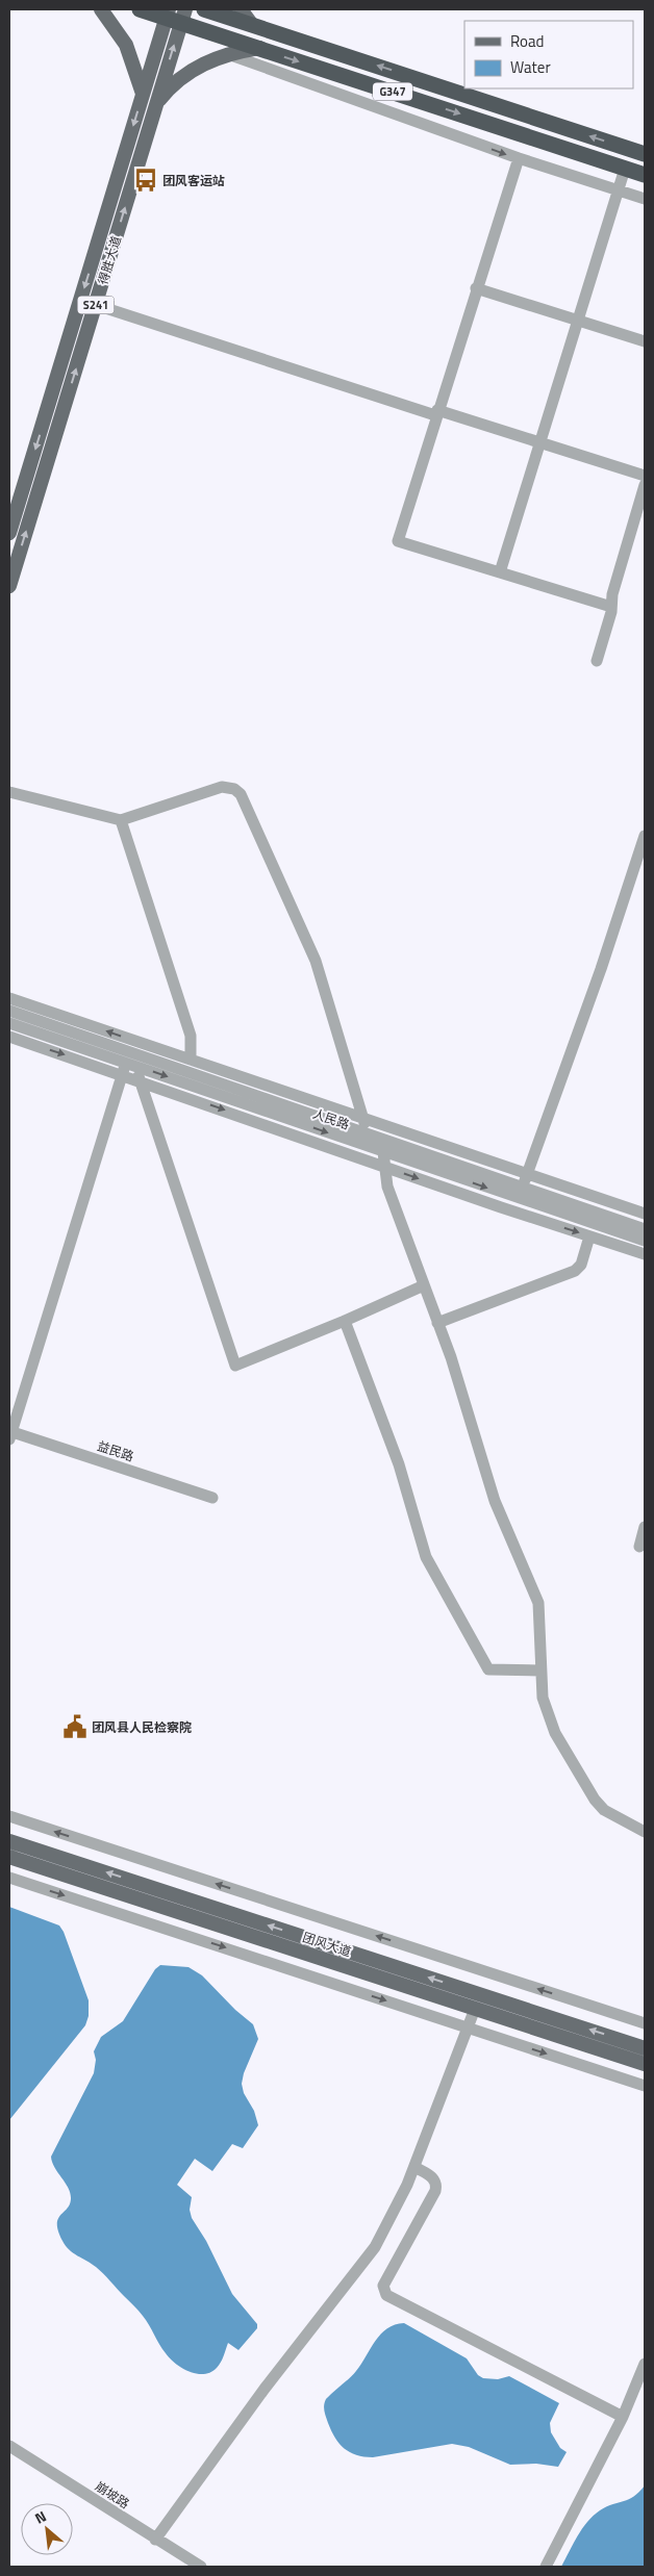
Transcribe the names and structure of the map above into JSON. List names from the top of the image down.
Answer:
{
  "streets": {
    "highway": ["G347"],
    "main road": ["得胜大道", "S241", "团风大道"],
    "street": ["人民路", "益民路", "崩坡路"]
  },
  "crossings": [
    ["G347", "得胜大道"]
  ],
  "places": {
    "bus stop": ["团风客运站"],
    "public building": ["团风县人民检察院"]
  },
  "legend": ["Road", "Water"],
  "north": "top left"
}
